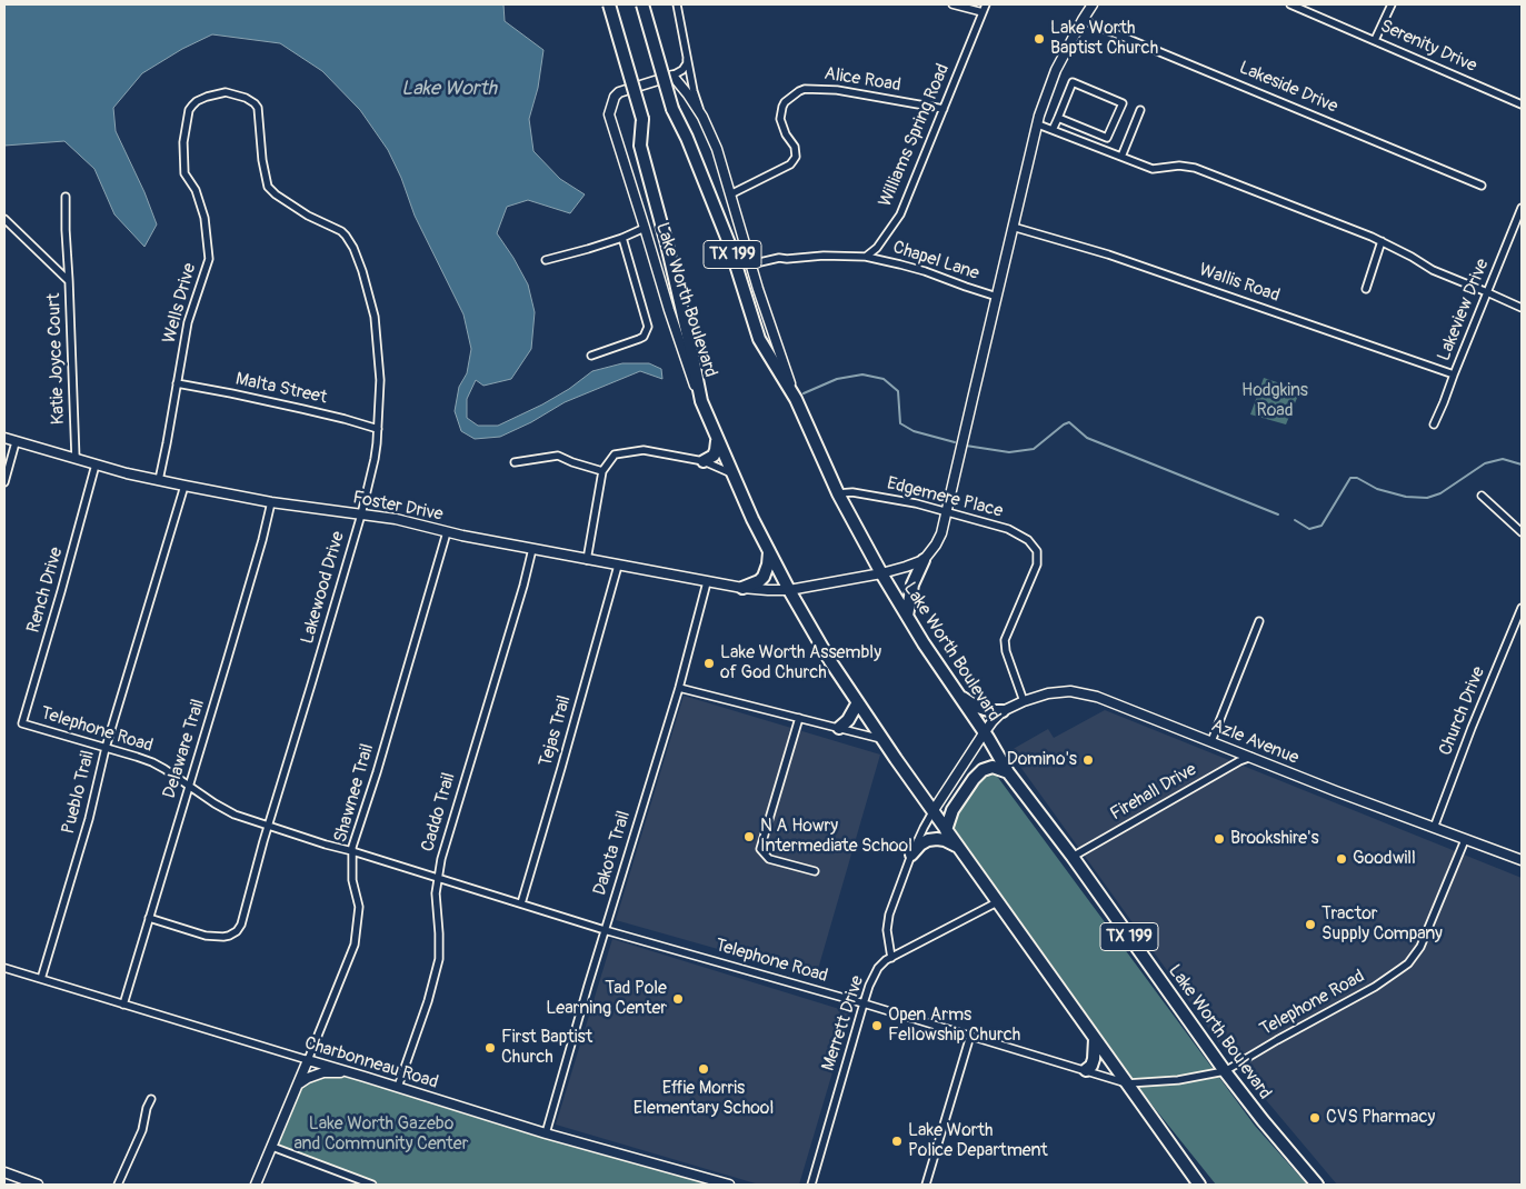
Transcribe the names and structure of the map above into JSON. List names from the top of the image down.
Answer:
{
  "streets": {
    "highway": ["TX 199", "Lake Worth Boulevard"],
    "street": [
      "Serenity Drive",
      "Alice Road",
      "Lakeside Drive",
      "Williams Spring Road",
      "Chapel Lane",
      "Wallis Road",
      "Wells Drive",
      "Lakeview Drive",
      "Katie Joyce Court",
      "Malta Street",
      "Edgemere Place",
      "Foster Drive",
      "Lakewood Drive",
      "Rench Drive",
      "Church Drive",
      "Telephone Road",
      "Tejas Trail",
      "Azle Avenue",
      "Delaware Trail",
      "Pueblo Trail",
      "Firehall Drive",
      "Shawnee Trail",
      "Caddo Trail",
      "Dakota Trail",
      "Merrett Drive",
      "Charbonneau Road"
    ]
  },
  "crossings": [
    ["Alice Road", "Williams Spring Road"],
    ["Alice Road", "Lake Worth Boulevard"],
    ["Williams Spring Road", "Chapel Lane"],
    ["TX 199", "Lake Worth Boulevard"],
    ["Wallis Road", "Lakeview Drive"],
    ["Lake Worth Boulevard", "Edgemere Place"],
    ["Lake Worth Boulevard", "Foster Drive"],
    ["Lake Worth Boulevard", "Telephone Road"],
    ["Lake Worth Boulevard", "Azle Avenue"],
    ["Lake Worth Boulevard", "Firehall Drive"],
    ["Wells Drive", "Malta Street"],
    ["Wells Drive", "Foster Drive"],
    ["Wells Drive", "Lakewood Drive"],
    ["Katie Joyce Court", "Foster Drive"],
    ["Malta Street", "Lakewood Drive"],
    ["Edgemere Place", "Azle Avenue"],
    ["Foster Drive", "Lakewood Drive"],
    ["Foster Drive", "Rench Drive"],
    ["Foster Drive", "Tejas Trail"],
    ["Foster Drive", "Delaware Trail"],
    ["Foster Drive", "Pueblo Trail"],
    ["Foster Drive", "Shawnee Trail"],
    ["Foster Drive", "Caddo Trail"],
    ["Foster Drive", "Dakota Trail"],
    ["Lakewood Drive", "Telephone Road"],
    ["Lakewood Drive", "Delaware Trail"],
    ["Rench Drive", "Telephone Road"],
    ["Church Drive", "Azle Avenue"],
    ["Telephone Road", "Tejas Trail"],
    ["Telephone Road", "Azle Avenue"],
    ["Telephone Road", "Delaware Trail"],
    ["Telephone Road", "Pueblo Trail"],
    ["Telephone Road", "Shawnee Trail"],
    ["Telephone Road", "Caddo Trail"],
    ["Telephone Road", "Dakota Trail"],
    ["Telephone Road", "Merrett Drive"],
    ["Azle Avenue", "Firehall Drive"],
    ["Delaware Trail", "Charbonneau Road"],
    ["Pueblo Trail", "Charbonneau Road"],
    ["Shawnee Trail", "Charbonneau Road"],
    ["Caddo Trail", "Charbonneau Road"],
    ["Dakota Trail", "Charbonneau Road"]
  ],
  "water": ["Lake Worth"],
  "parks": ["Hodgkins Road", "Lake Worth Gazebo and Community Center"],
  "places": [
    "Lake Worth Baptist Church",
    "Lake Worth Assembly of God Church",
    "Domino's",
    "N A Howry Intermediate School",
    "Brookshire's",
    "Goodwill",
    "Tractor Supply Company",
    "Tad Pole Learning Center",
    "Open Arms Fellowship Church",
    "First Baptist Church",
    "Effie Morris Elementary School",
    "CVS Pharmacy",
    "Lake Worth Police Department"
  ]
}
